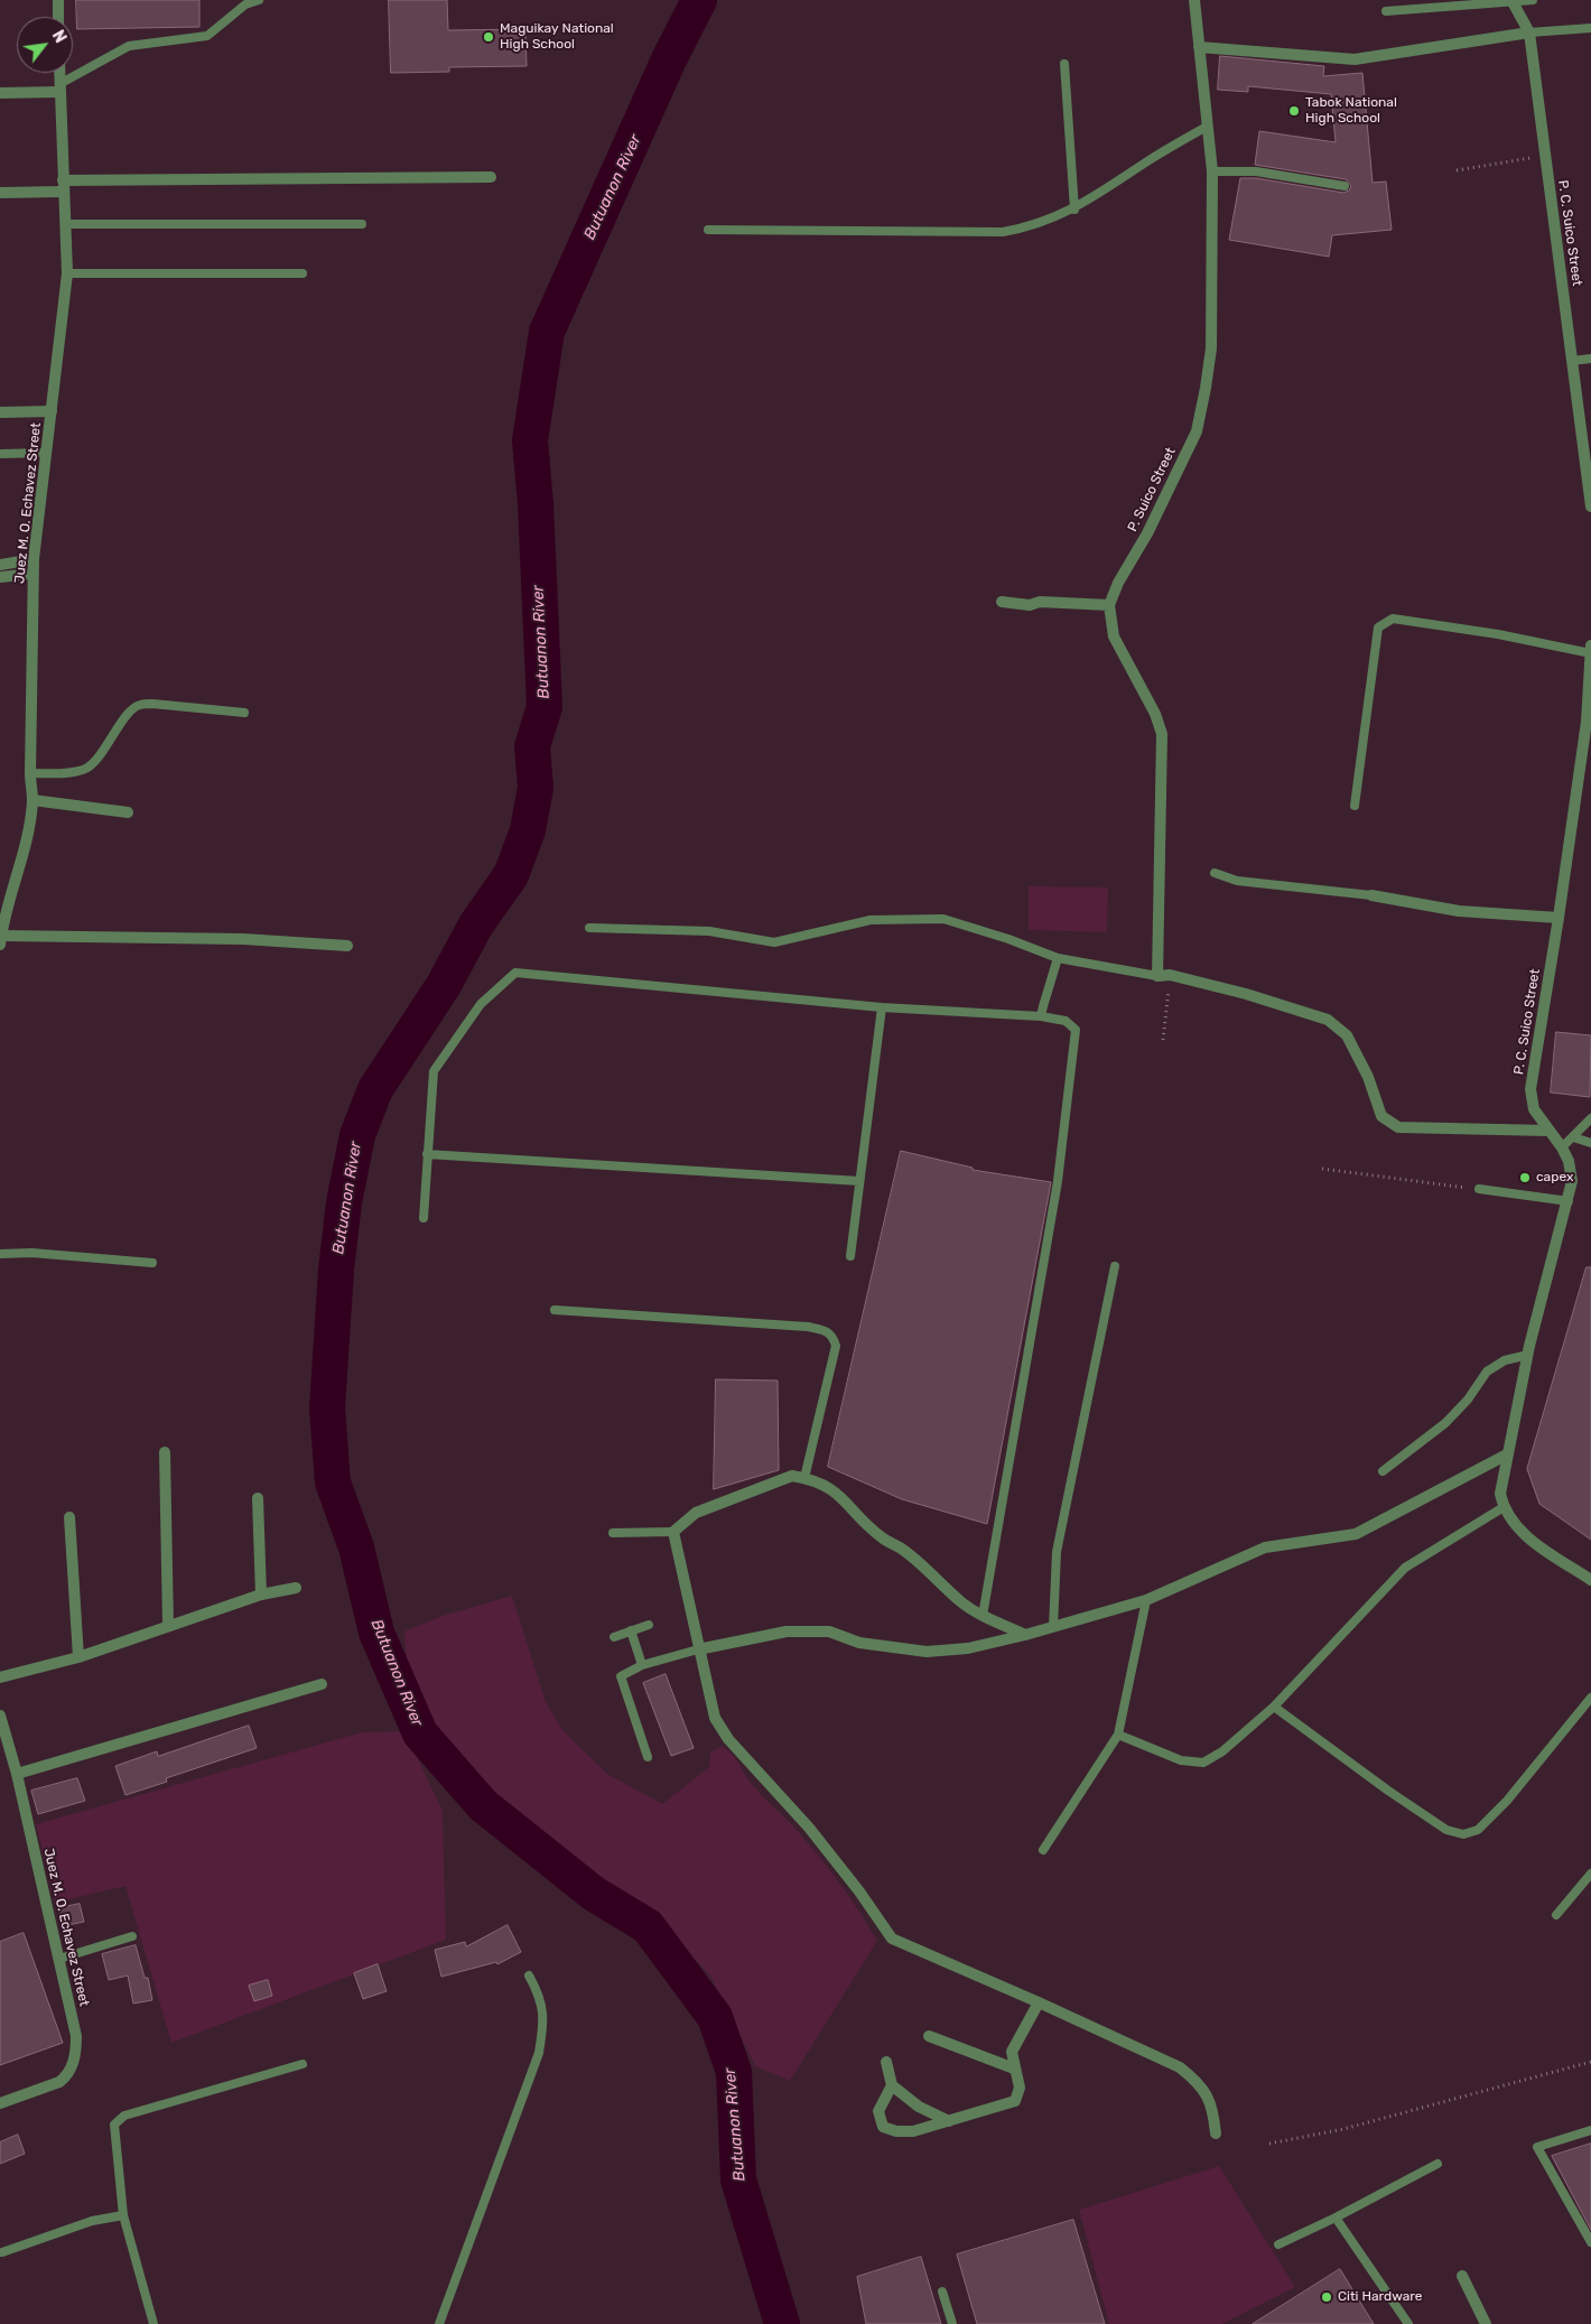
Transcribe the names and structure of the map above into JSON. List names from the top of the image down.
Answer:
{
  "streets": {
    "street": ["P. C. Suico Street", "P. Suico Street", "Juez M. O. Echavez Street"]
  },
  "water": ["Butuanon River"],
  "places": [
    "Maguikay National High School",
    "Tabok National High School",
    "capex",
    "Citi Hardware"
  ],
  "north": "top right"
}
